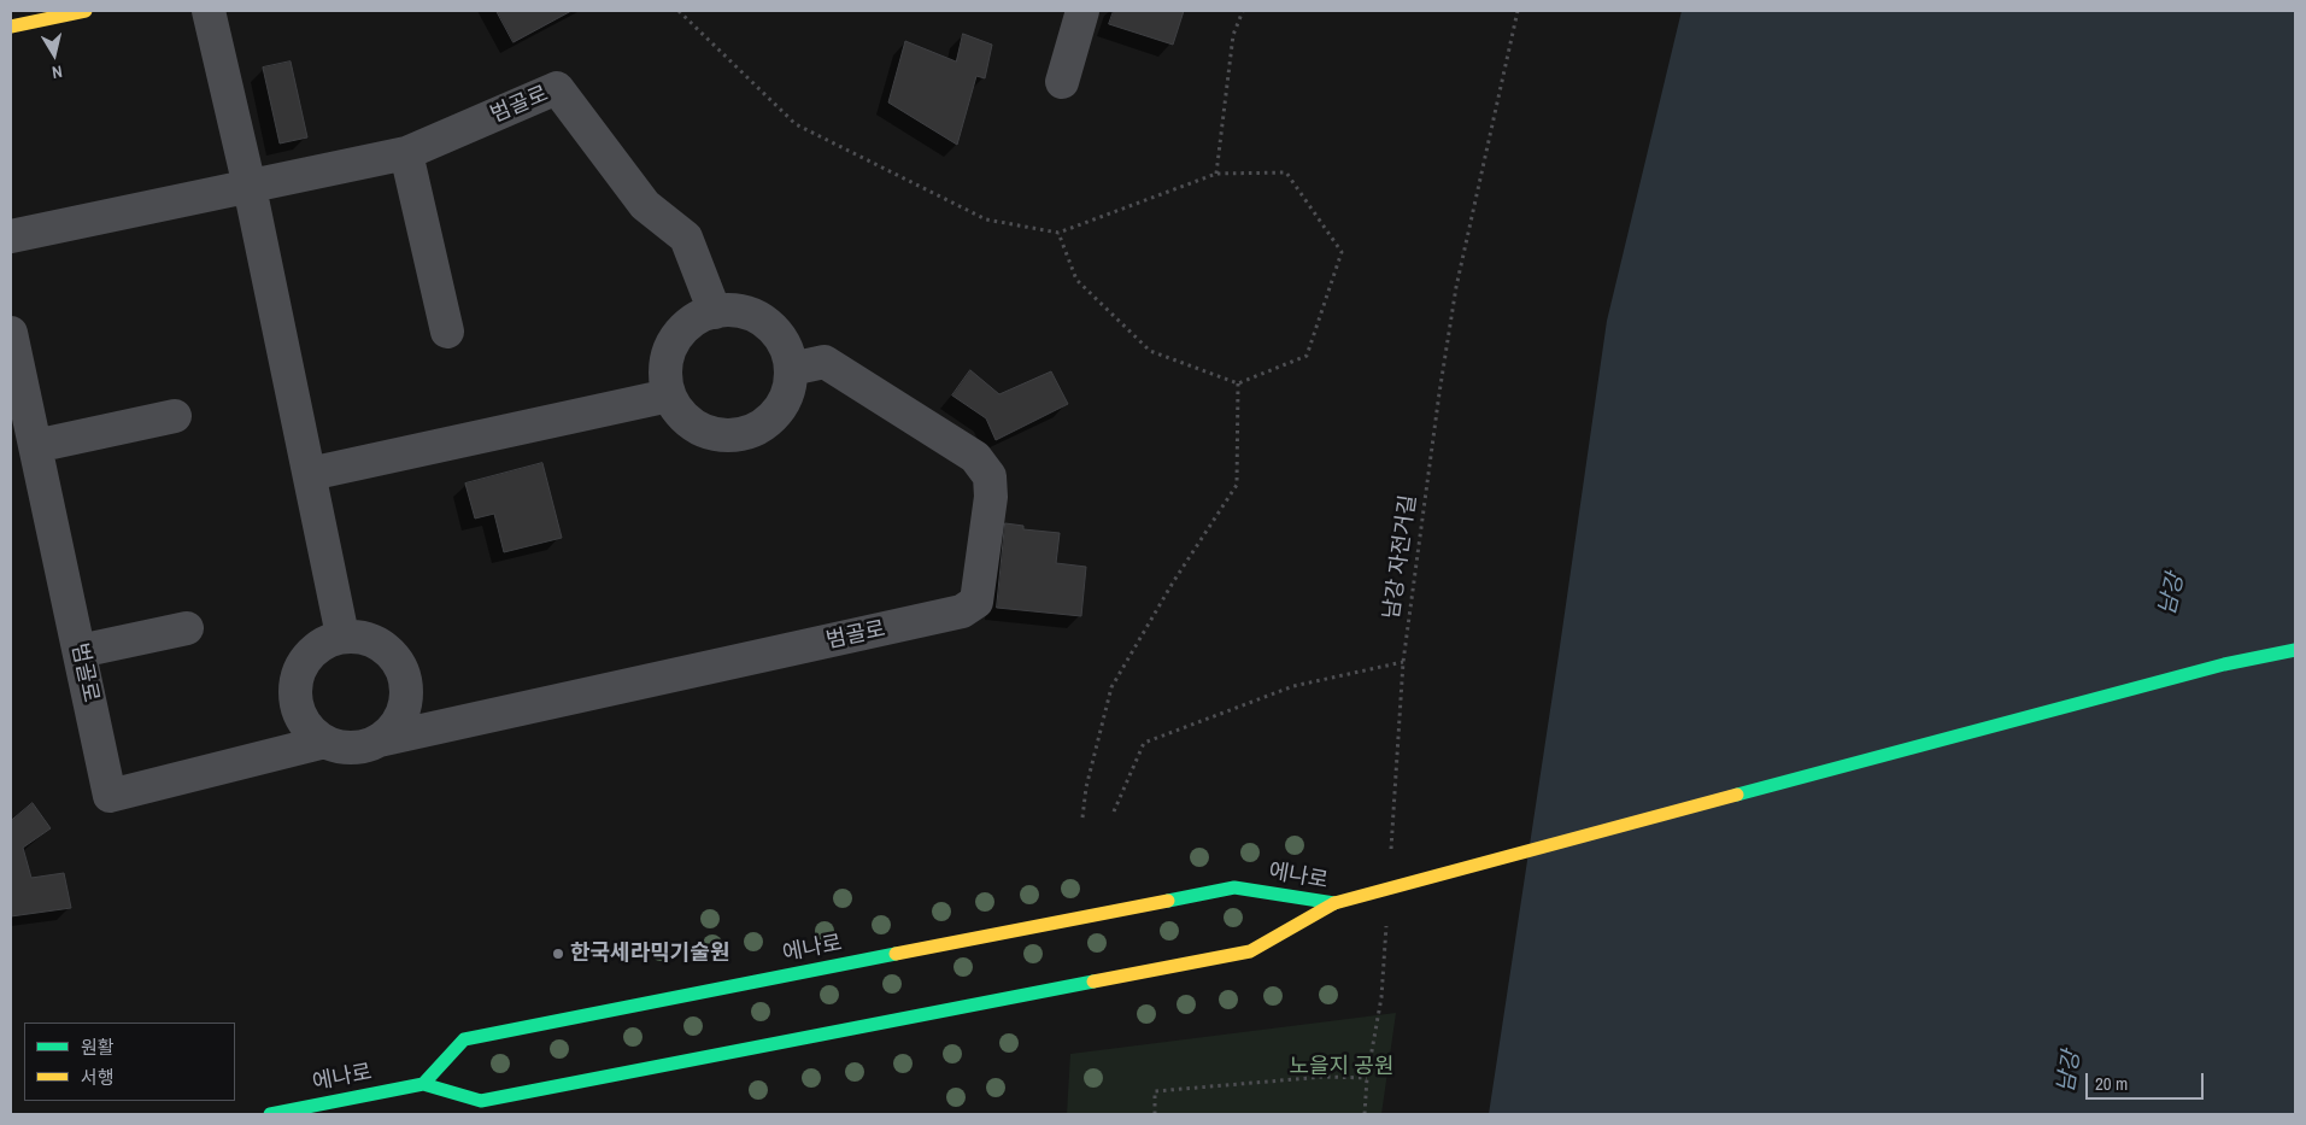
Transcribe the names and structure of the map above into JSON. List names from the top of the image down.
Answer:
{
  "streets": {
    "street": ["범골로", "에나로"],
    "path": ["남강 자전거길"]
  },
  "water": ["남강"],
  "parks": ["노을지 공원"],
  "places": ["한국세라믹기술원"],
  "legend": ["원활", "서행"],
  "scale_bar": "20 m",
  "north": "bottom"
}
